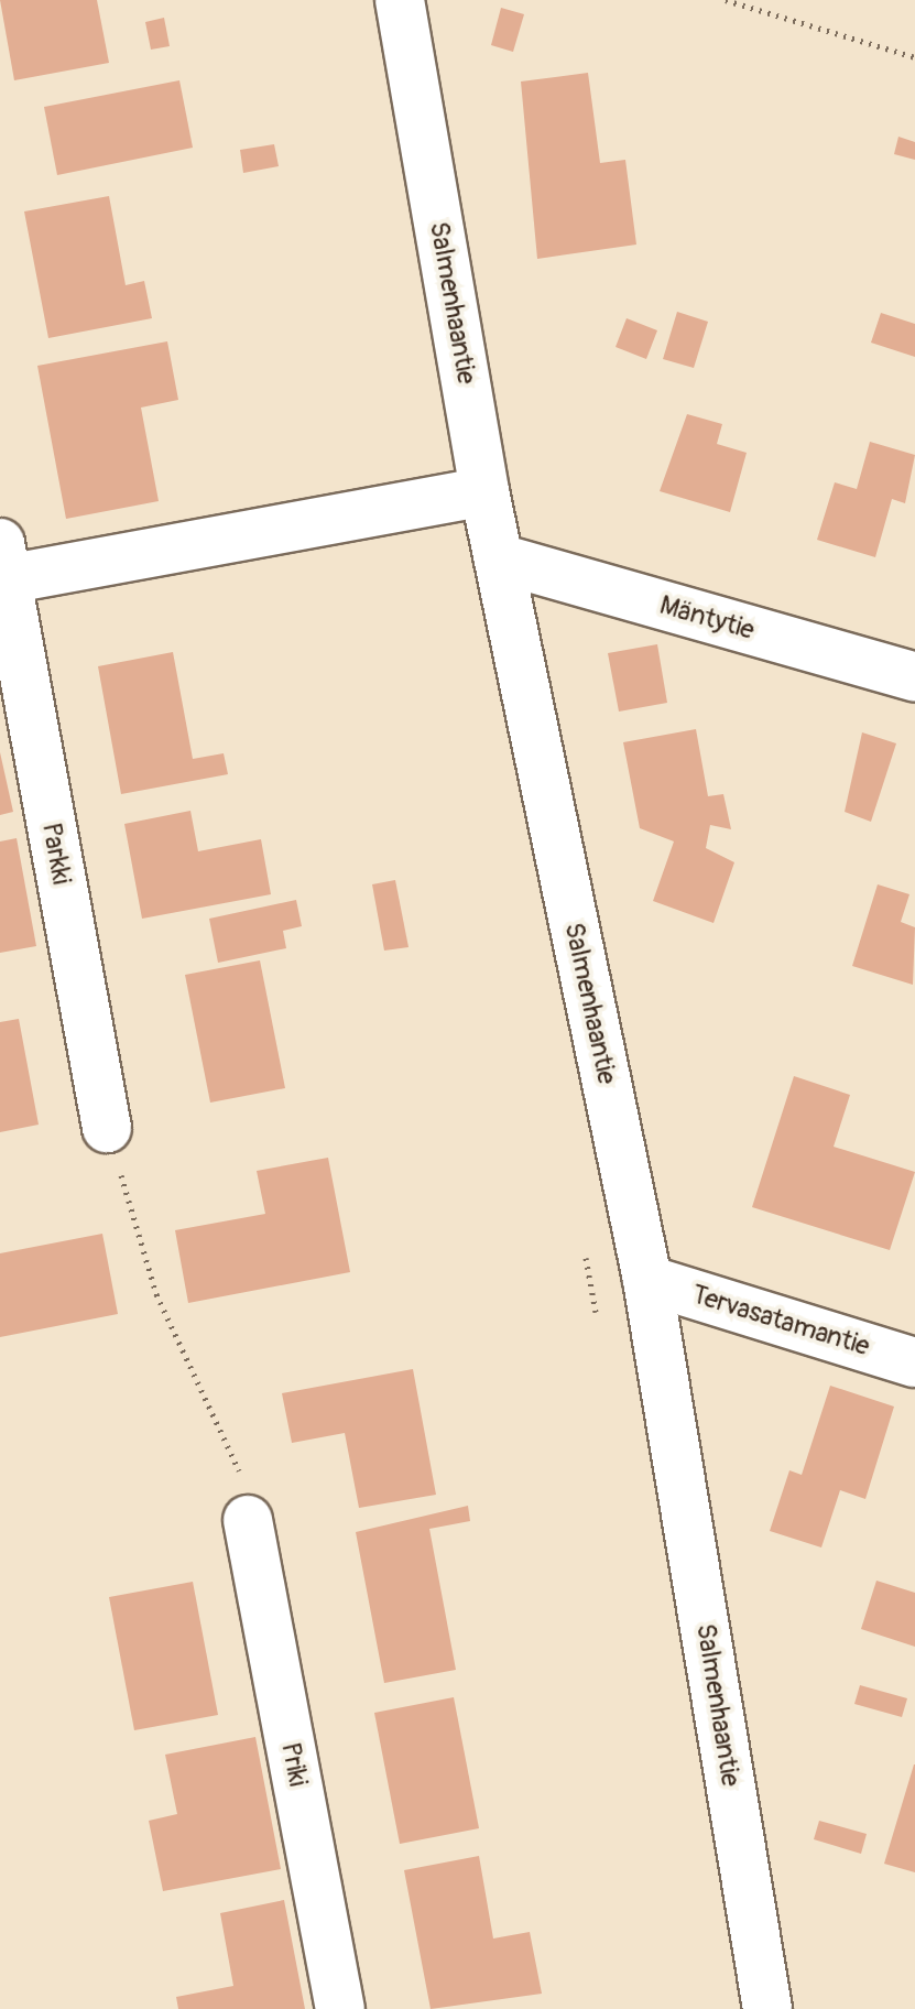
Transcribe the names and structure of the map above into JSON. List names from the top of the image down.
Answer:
{
  "streets": {
    "street": [
      "Salmenhaantie",
      "Mäntytie",
      "Parkki",
      "Tervasatamantie",
      "Priki"
    ]
  },
  "crossings": [
    ["Salmenhaantie", "Mäntytie"],
    ["Salmenhaantie", "Parkki"],
    ["Salmenhaantie", "Tervasatamantie"]
  ]
}
